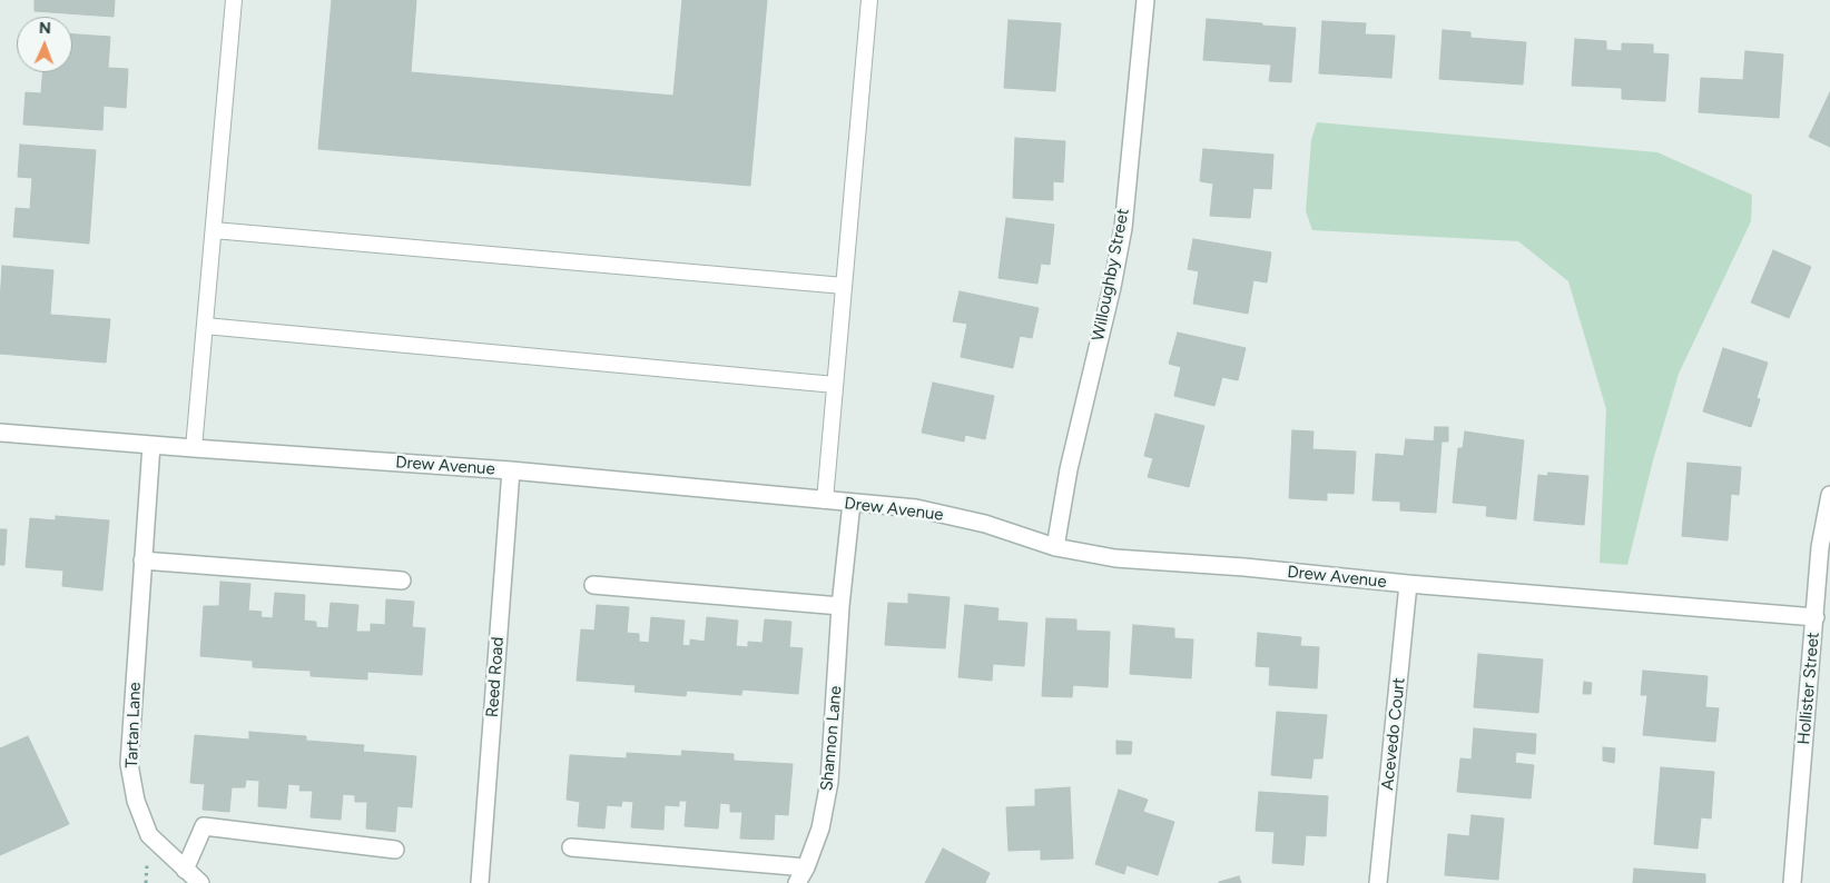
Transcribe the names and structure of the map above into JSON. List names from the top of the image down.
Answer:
{
  "streets": {
    "street": [
      "Willoughby Street",
      "Drew Avenue",
      "Reed Road",
      "Hollister Street",
      "Tartan Lane",
      "Acevedo Court",
      "Shannon Lane"
    ]
  },
  "crossings": [
    ["Willoughby Street", "Drew Avenue"],
    ["Drew Avenue", "Reed Road"],
    ["Drew Avenue", "Hollister Street"],
    ["Drew Avenue", "Tartan Lane"],
    ["Drew Avenue", "Acevedo Court"],
    ["Drew Avenue", "Shannon Lane"]
  ],
  "north": "top"
}
